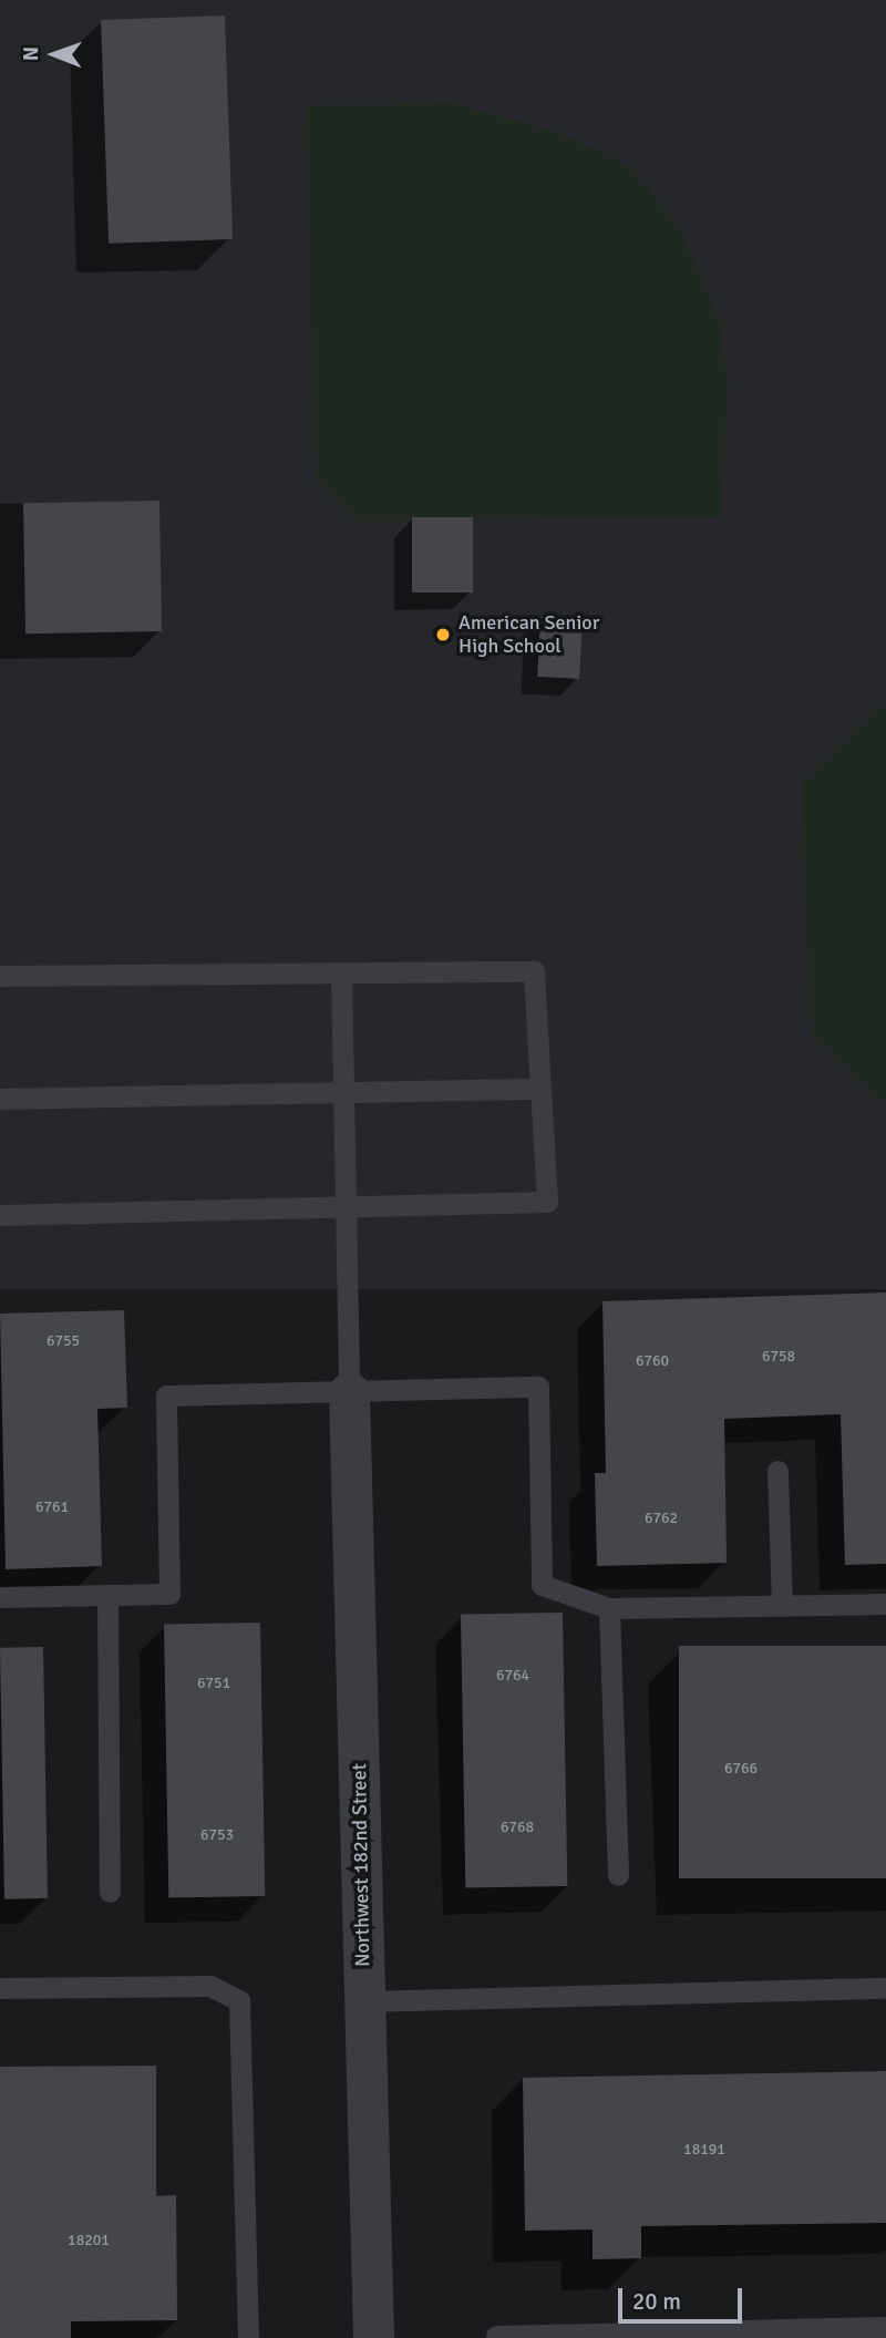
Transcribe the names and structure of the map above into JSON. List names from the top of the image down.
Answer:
{
  "streets": {
    "street": ["Northwest 182nd Street"]
  },
  "places": ["American Senior High School"],
  "house_numbers": [
    "6755",
    "6758",
    "6760",
    "6761",
    "6762",
    "6764",
    "6751",
    "6766",
    "6768",
    "6753",
    "18191",
    "18201"
  ],
  "scale_bar": "20 m",
  "north": "left"
}
